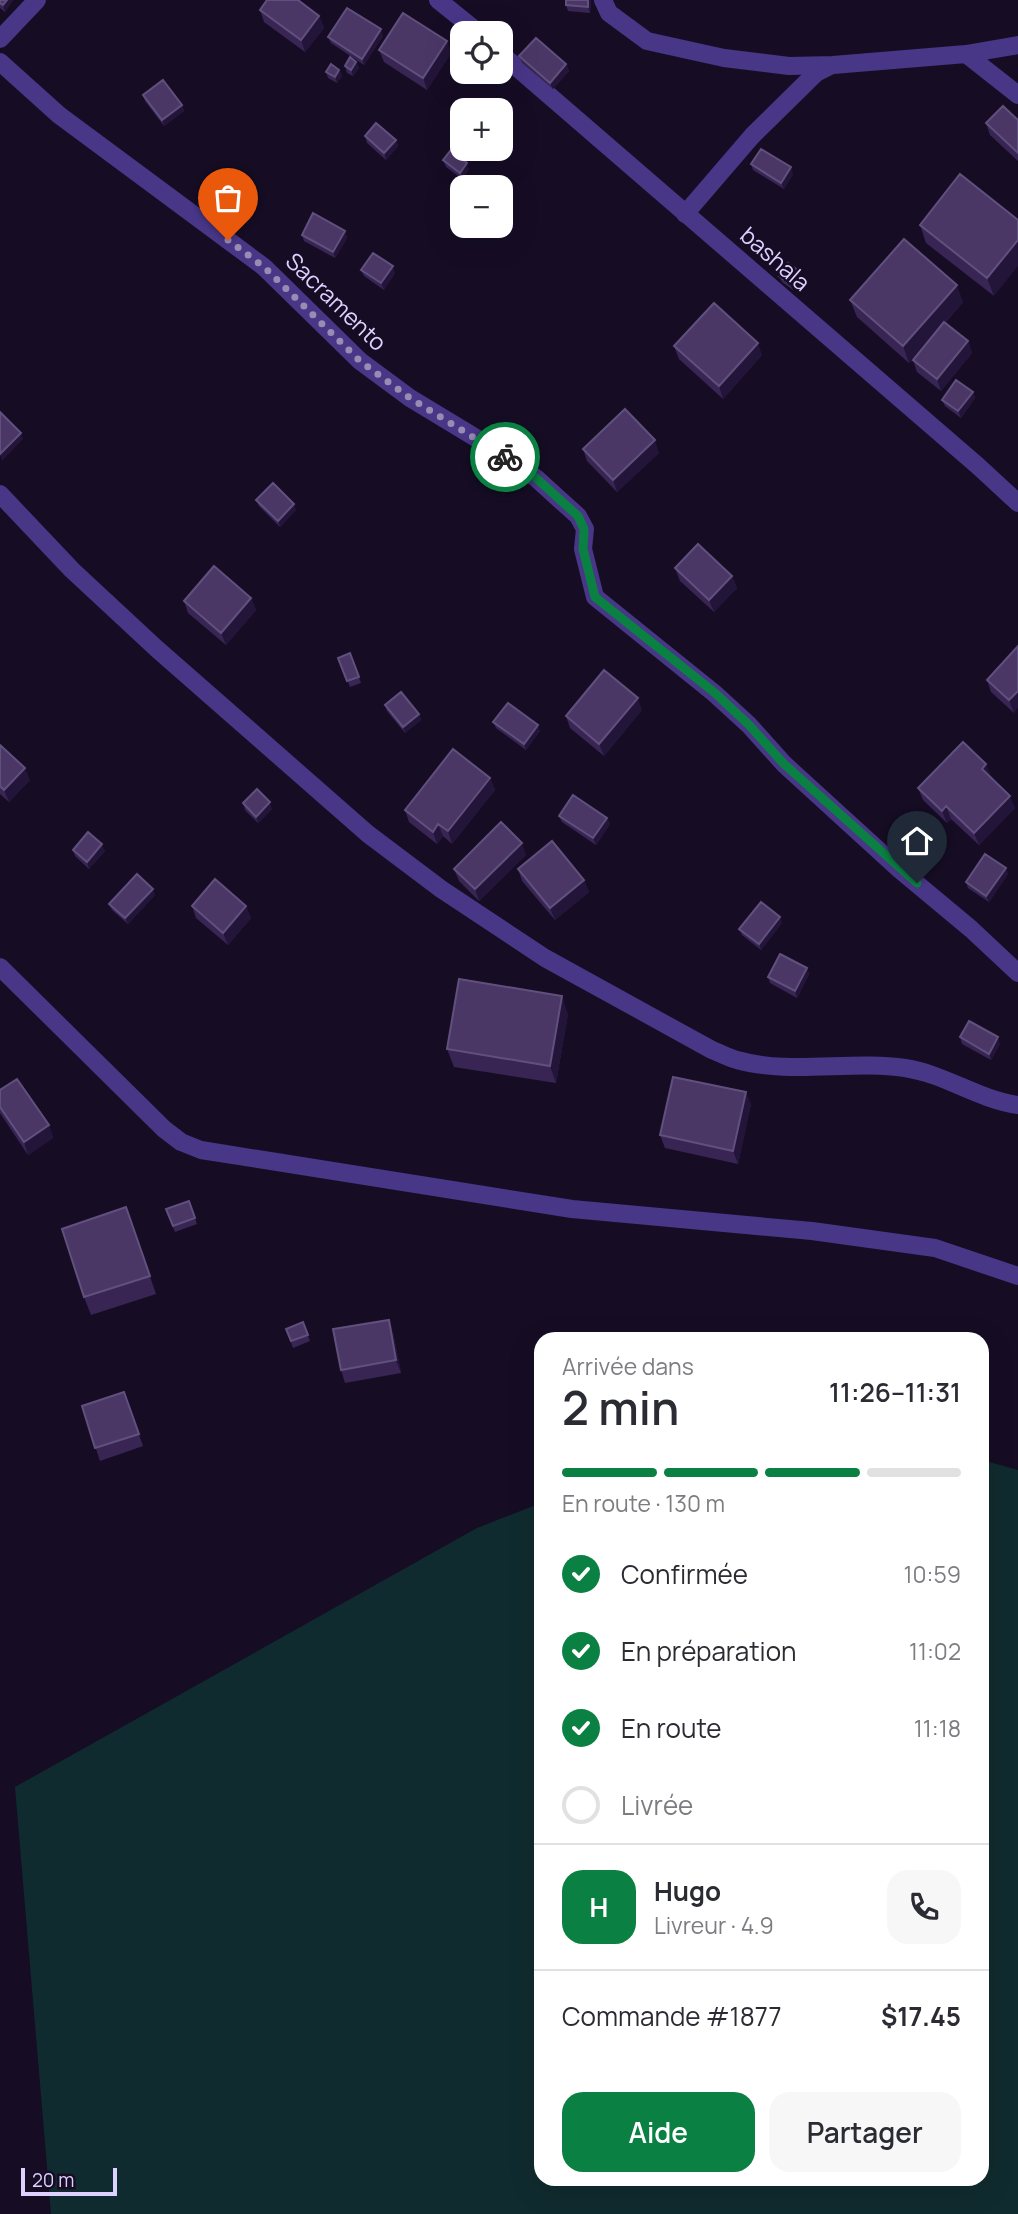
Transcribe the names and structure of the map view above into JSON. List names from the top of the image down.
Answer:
{
  "streets": {
    "street": ["bashala", "Sacramento"]
  },
  "scale_bar": "20 m",
  "page": {
    "map_buttons": ["+", "−"],
    "heading": ["2 min", "Arrivée dans", "11:26–11:31"],
    "panel": [
      "Hugo",
      "Livreur · 4.9",
      "Commande #1877",
      "$17.45"
    ],
    "bar": "En route · 130 m",
    "list": [
      ["Confirmée", "10:59"],
      ["En préparation", "11:02"],
      ["En route", "11:18"],
      "Livrée"
    ],
    "round": "H",
    "buttons": ["Aide", "Partager"],
    "scale": "20 m"
  }
}
